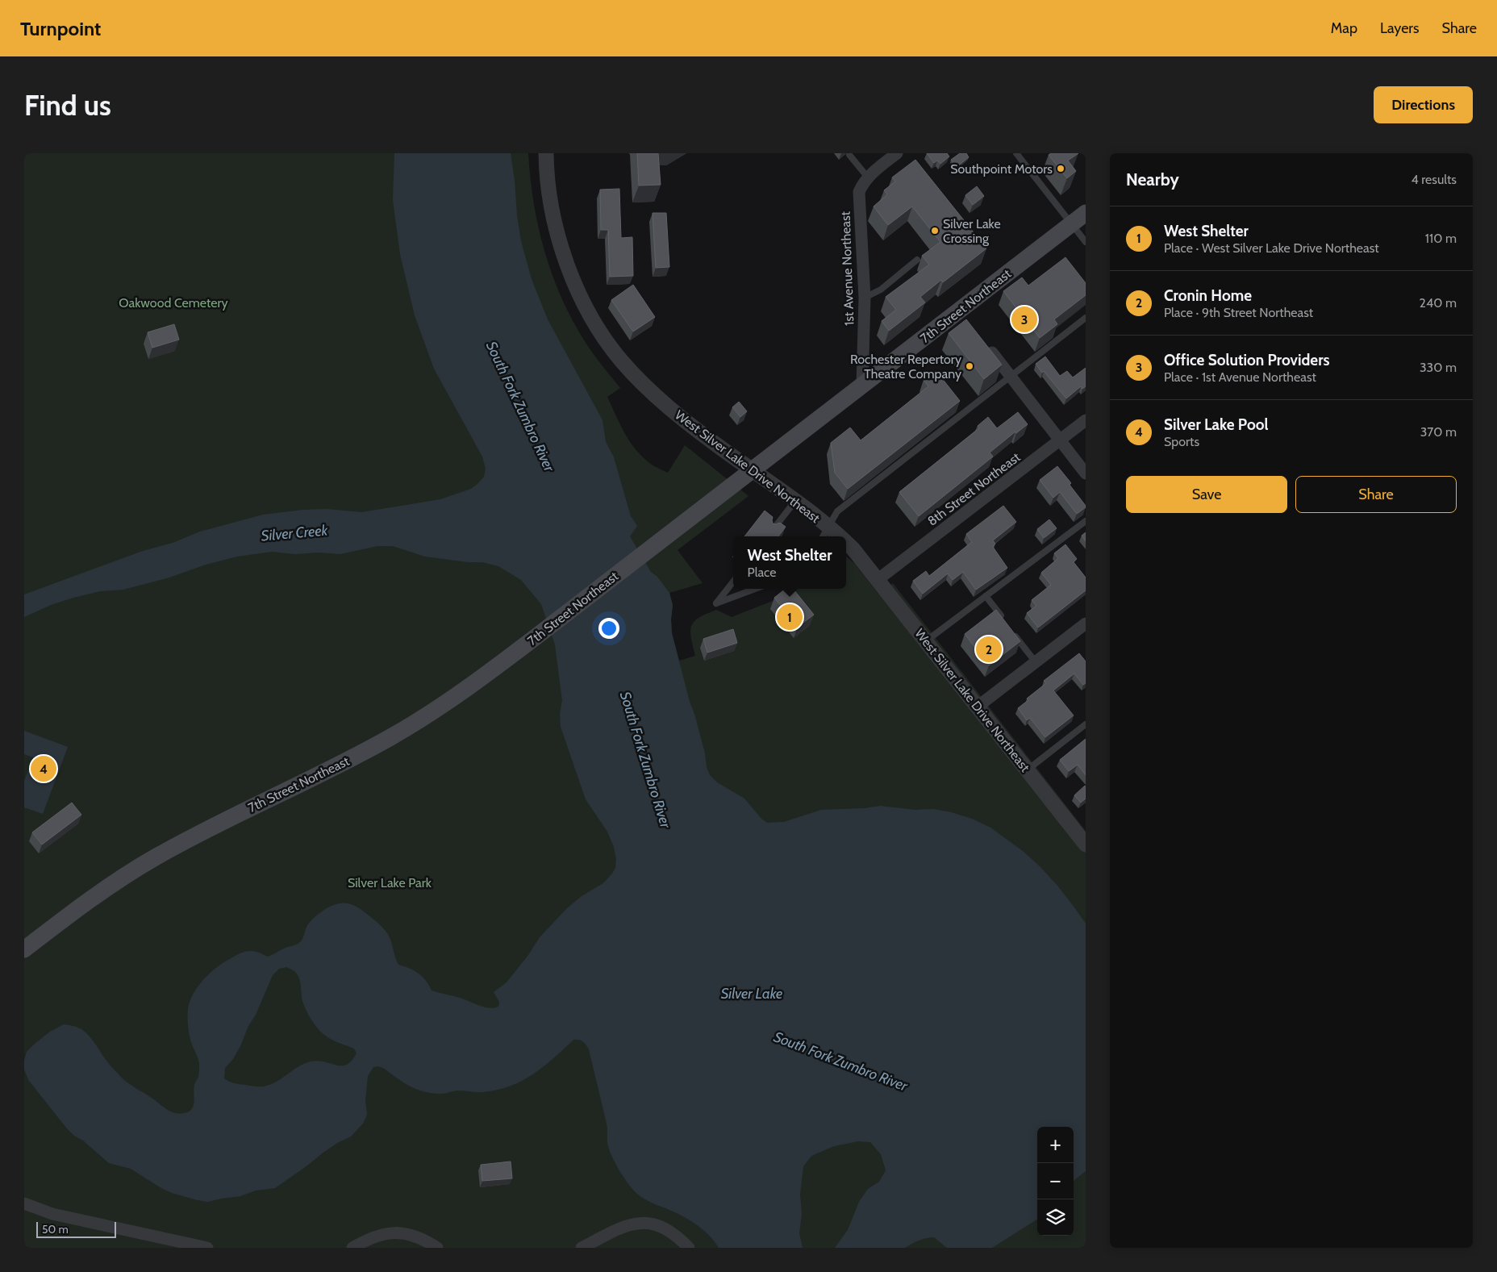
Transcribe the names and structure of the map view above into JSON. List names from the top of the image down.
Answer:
{
  "streets": {
    "main road": ["7th Street Northeast"],
    "street": ["1st Avenue Northeast", "West Silver Lake Drive Northeast", "8th Street Northeast"]
  },
  "crossings": [
    ["1st Avenue Northeast", "7th Street Northeast"],
    ["7th Street Northeast", "West Silver Lake Drive Northeast"],
    ["West Silver Lake Drive Northeast", "8th Street Northeast"]
  ],
  "water": ["South Fork Zumbro River", "Silver Creek", "Silver Lake"],
  "parks": ["Oakwood Cemetery", "Silver Lake Park"],
  "places": ["Southpoint Motors", "Silver Lake Crossing", "Rochester Repertory Theatre Company"],
  "scale_bar": "50 m",
  "page": {
    "header": "Turnpoint",
    "nav": ["Map", "Layers", "Share"],
    "buttons": [
      "Directions",
      ["Save", "Share"]
    ],
    "title": "Find us",
    "heading": ["Nearby", "4 results"],
    "list": [
      {
        "mark": "1",
        "name": "West Shelter",
        "note": "Place · West Silver Lake Drive Northeast",
        "value": "110 m"
      },
      {
        "mark": "2",
        "name": "Cronin Home",
        "note": "Place · 9th Street Northeast",
        "value": "240 m"
      },
      {
        "mark": "3",
        "name": "Office Solution Providers",
        "note": "Place · 1st Avenue Northeast",
        "value": "330 m"
      },
      {
        "mark": "4",
        "name": "Silver Lake Pool",
        "note": "Sports",
        "value": "370 m"
      }
    ],
    "pins": [
      "3",
      "1",
      "2",
      "4"
    ],
    "popup": ["West Shelter", "Place"],
    "map_buttons": ["+", "−"],
    "scale": "50 m"
  }
}
